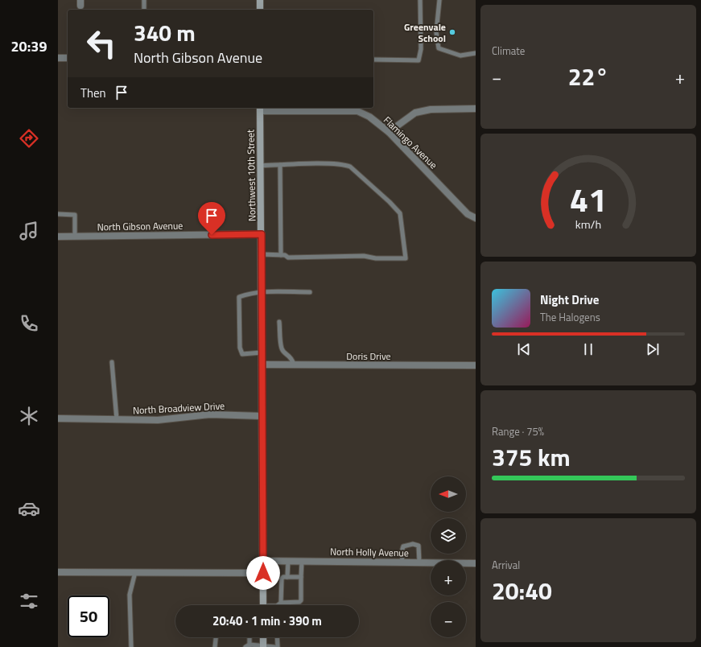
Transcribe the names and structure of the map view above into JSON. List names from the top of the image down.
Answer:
{
  "streets": {
    "main road": ["Northwest 10th Street"],
    "street": [
      "Flamingo Avenue",
      "North Gibson Avenue",
      "Doris Drive",
      "North Broadview Drive",
      "North Holly Avenue"
    ]
  },
  "crossings": [
    ["Flamingo Avenue", "Northwest 10th Street"],
    ["Northwest 10th Street", "North Gibson Avenue"],
    ["Northwest 10th Street", "Doris Drive"],
    ["Northwest 10th Street", "North Broadview Drive"],
    ["Northwest 10th Street", "North Holly Avenue"]
  ],
  "places": ["Greenvale School"],
  "north": "left",
  "page": {
    "tabs": "20:39",
    "tile": [
      "Climate",
      ["Range · 75%", "375 km"],
      ["Arrival", "20:40"]
    ],
    "turn": ["340 m", "North Gibson Avenue"],
    "heat": ["−", "22°", "+"],
    "then": "Then",
    "song": ["Night Drive", "The Halogens"],
    "map_buttons": ["+", "−"],
    "limit": "50",
    "trip": "20:40 · 1 min · 390 m",
    "gauge": ["41", "km/h"]
  }
}
